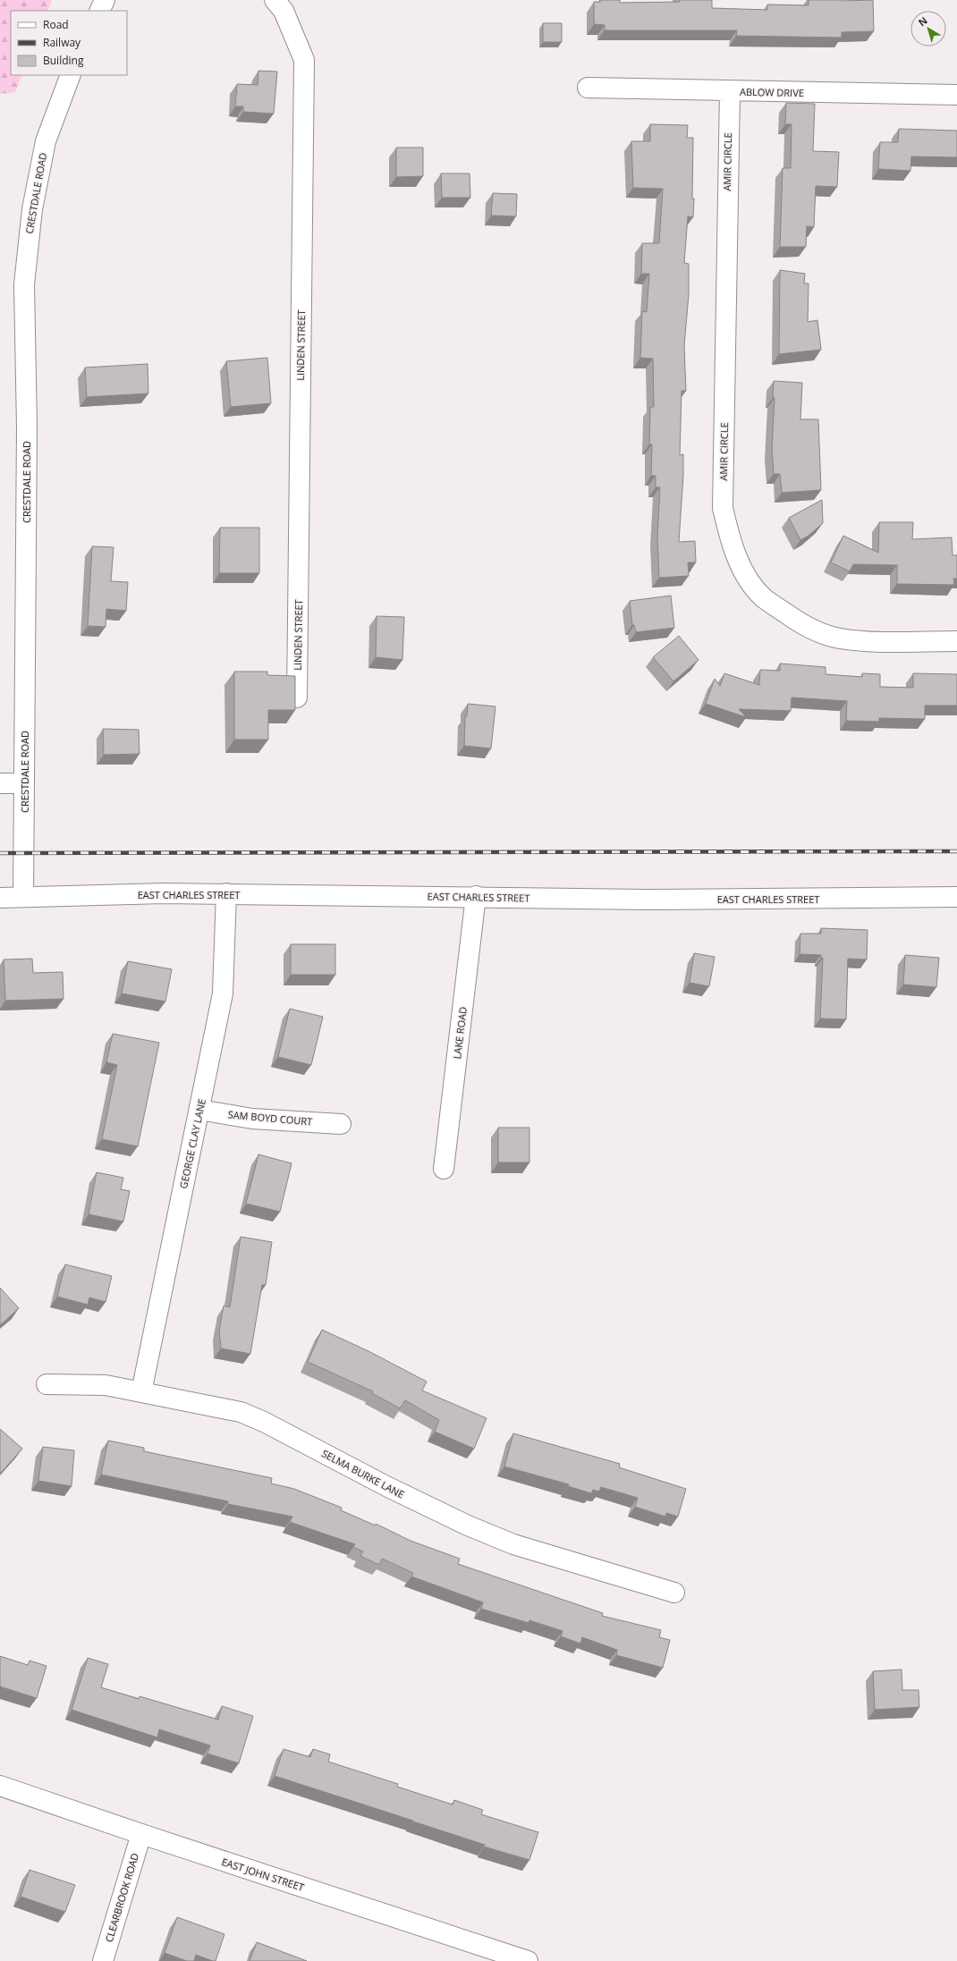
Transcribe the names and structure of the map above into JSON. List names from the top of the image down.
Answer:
{
  "streets": {
    "street": [
      "ABLOW DRIVE",
      "AMIR CIRCLE",
      "CRESTDALE ROAD",
      "LINDEN STREET",
      "EAST CHARLES STREET",
      "LAKE ROAD",
      "SAM BOYD COURT",
      "GEORGE CLAY LANE",
      "SELMA BURKE LANE",
      "EAST JOHN STREET",
      "CLEARBROOK ROAD"
    ]
  },
  "crossings": [
    ["ABLOW DRIVE", "AMIR CIRCLE"],
    ["CRESTDALE ROAD", "EAST CHARLES STREET"],
    ["EAST CHARLES STREET", "LAKE ROAD"],
    ["EAST CHARLES STREET", "GEORGE CLAY LANE"],
    ["SAM BOYD COURT", "GEORGE CLAY LANE"],
    ["GEORGE CLAY LANE", "SELMA BURKE LANE"],
    ["EAST JOHN STREET", "CLEARBROOK ROAD"]
  ],
  "legend": ["Road", "Railway", "Building"],
  "north": "top left"
}
